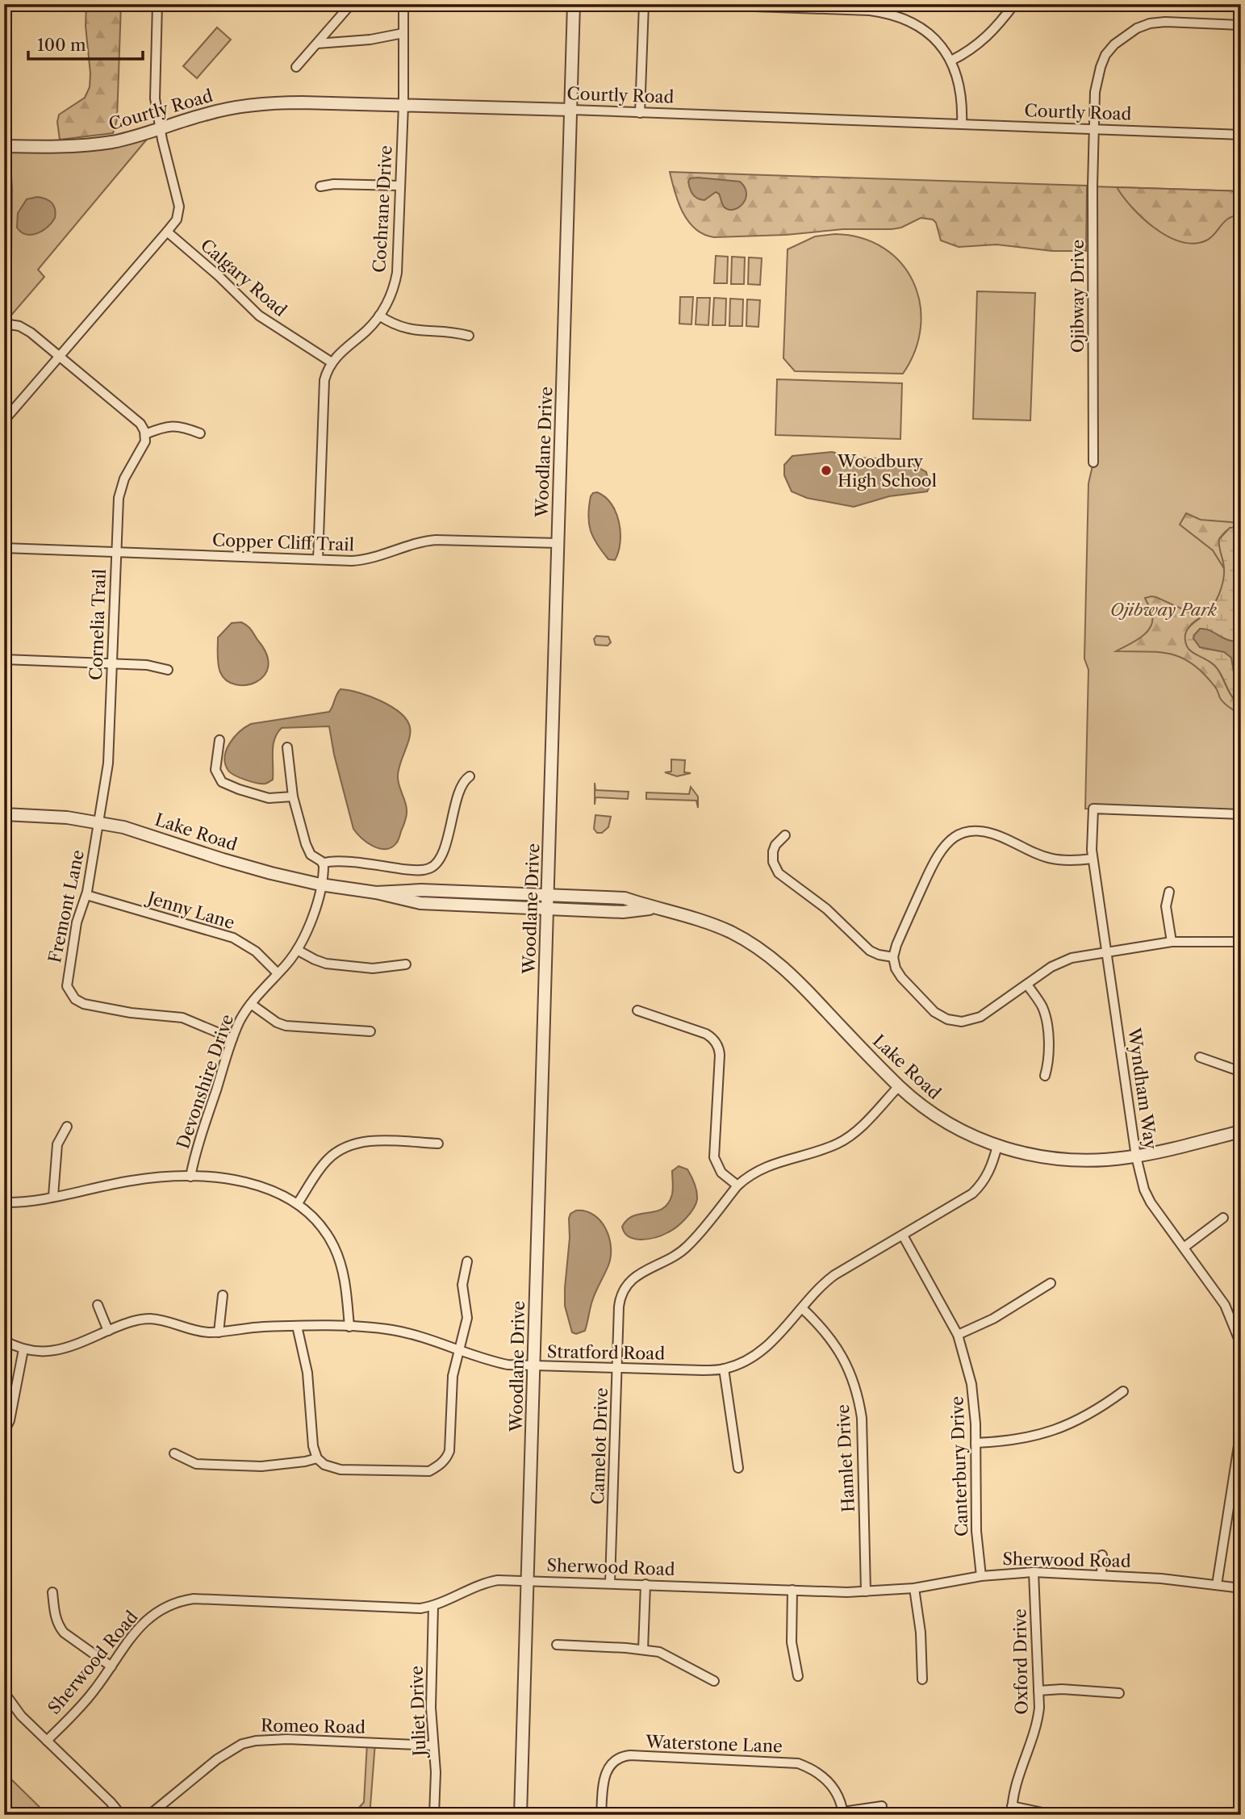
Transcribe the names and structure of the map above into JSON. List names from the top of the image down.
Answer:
{
  "streets": {
    "street": [
      "Courtly Road",
      "Cochrane Drive",
      "Calgary Road",
      "Ojibway Drive",
      "Woodlane Drive",
      "Copper Cliff Trail",
      "Cornelia Trail",
      "Lake Road",
      "Fremont Lane",
      "Jenny Lane",
      "Devonshire Drive",
      "Wyndham Way",
      "Stratford Road",
      "Camelot Drive",
      "Hamlet Drive",
      "Canterbury Drive",
      "Sherwood Road",
      "Oxford Drive",
      "Juliet Drive",
      "Romeo Road",
      "Waterstone Lane"
    ]
  },
  "crossings": [
    ["Courtly Road", "Cochrane Drive"],
    ["Courtly Road", "Ojibway Drive"],
    ["Courtly Road", "Woodlane Drive"],
    ["Cochrane Drive", "Calgary Road"],
    ["Cochrane Drive", "Copper Cliff Trail"],
    ["Woodlane Drive", "Copper Cliff Trail"],
    ["Woodlane Drive", "Lake Road"],
    ["Woodlane Drive", "Stratford Road"],
    ["Woodlane Drive", "Sherwood Road"],
    ["Copper Cliff Trail", "Cornelia Trail"],
    ["Cornelia Trail", "Lake Road"],
    ["Cornelia Trail", "Fremont Lane"],
    ["Lake Road", "Fremont Lane"],
    ["Lake Road", "Devonshire Drive"],
    ["Lake Road", "Wyndham Way"],
    ["Lake Road", "Stratford Road"],
    ["Lake Road", "Camelot Drive"],
    ["Fremont Lane", "Jenny Lane"],
    ["Fremont Lane", "Devonshire Drive"],
    ["Jenny Lane", "Devonshire Drive"],
    ["Stratford Road", "Camelot Drive"],
    ["Stratford Road", "Hamlet Drive"],
    ["Stratford Road", "Canterbury Drive"],
    ["Camelot Drive", "Sherwood Road"],
    ["Hamlet Drive", "Sherwood Road"],
    ["Canterbury Drive", "Sherwood Road"],
    ["Sherwood Road", "Oxford Drive"],
    ["Sherwood Road", "Juliet Drive"],
    ["Juliet Drive", "Romeo Road"]
  ],
  "parks": ["Ojibway Park"],
  "places": ["Woodbury High School"],
  "scale_bar": "100 m"
}
